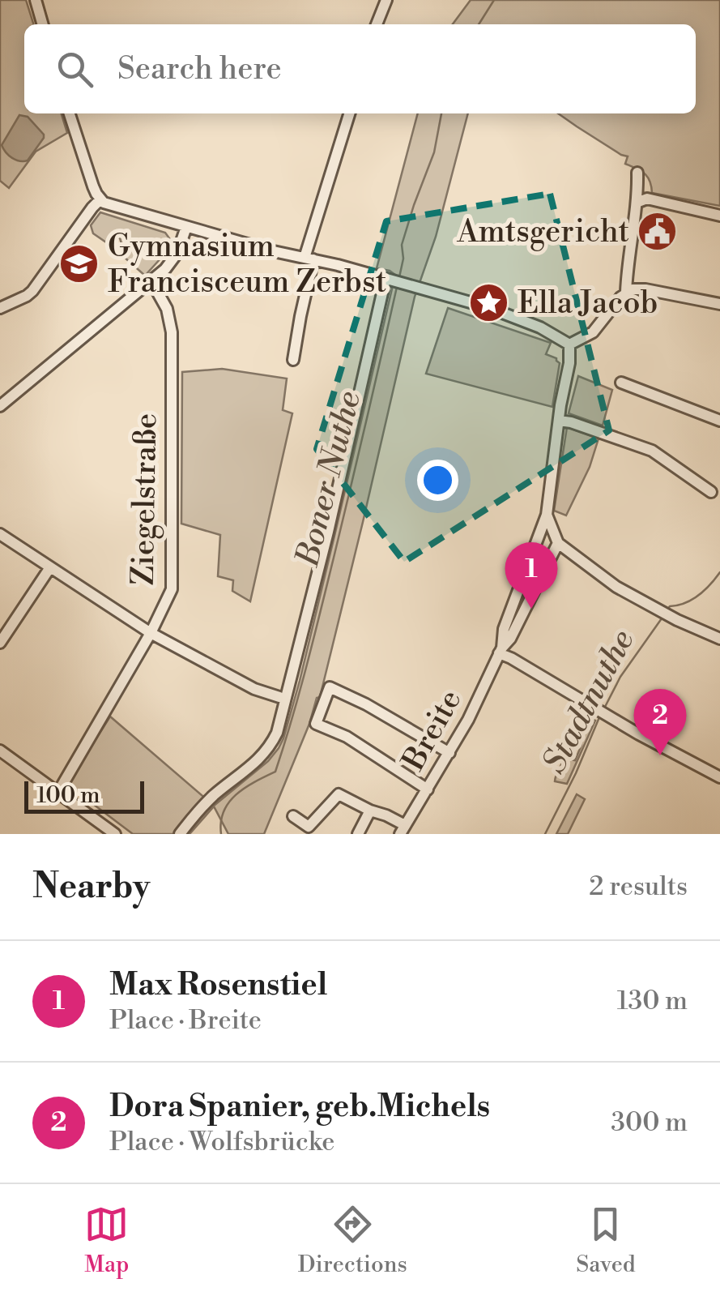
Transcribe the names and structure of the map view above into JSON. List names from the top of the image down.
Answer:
{
  "streets": {
    "street": ["Ziegelstraße", "Breite"]
  },
  "water": ["Boner Nuthe", "Stadtnuthe"],
  "places": {
    "public building": ["Amtsgericht"],
    "school or university": ["Gymnasium Francisceum Zerbst"],
    "place": ["Ella Jacob"]
  },
  "scale_bar": "100 m",
  "page": {
    "search": "Search here",
    "pins": ["1", "2"],
    "scale": "100 m",
    "heading": ["Nearby", "2 results"],
    "list": [
      {
        "mark": "1",
        "name": "Max Rosenstiel",
        "note": "Place · Breite",
        "value": "130 m"
      },
      {
        "mark": "2",
        "name": "Dora Spanier, geb.Michels",
        "note": "Place · Wolfsbrücke",
        "value": "300 m"
      }
    ],
    "nav": ["Map", "Directions", "Saved"]
  }
}
